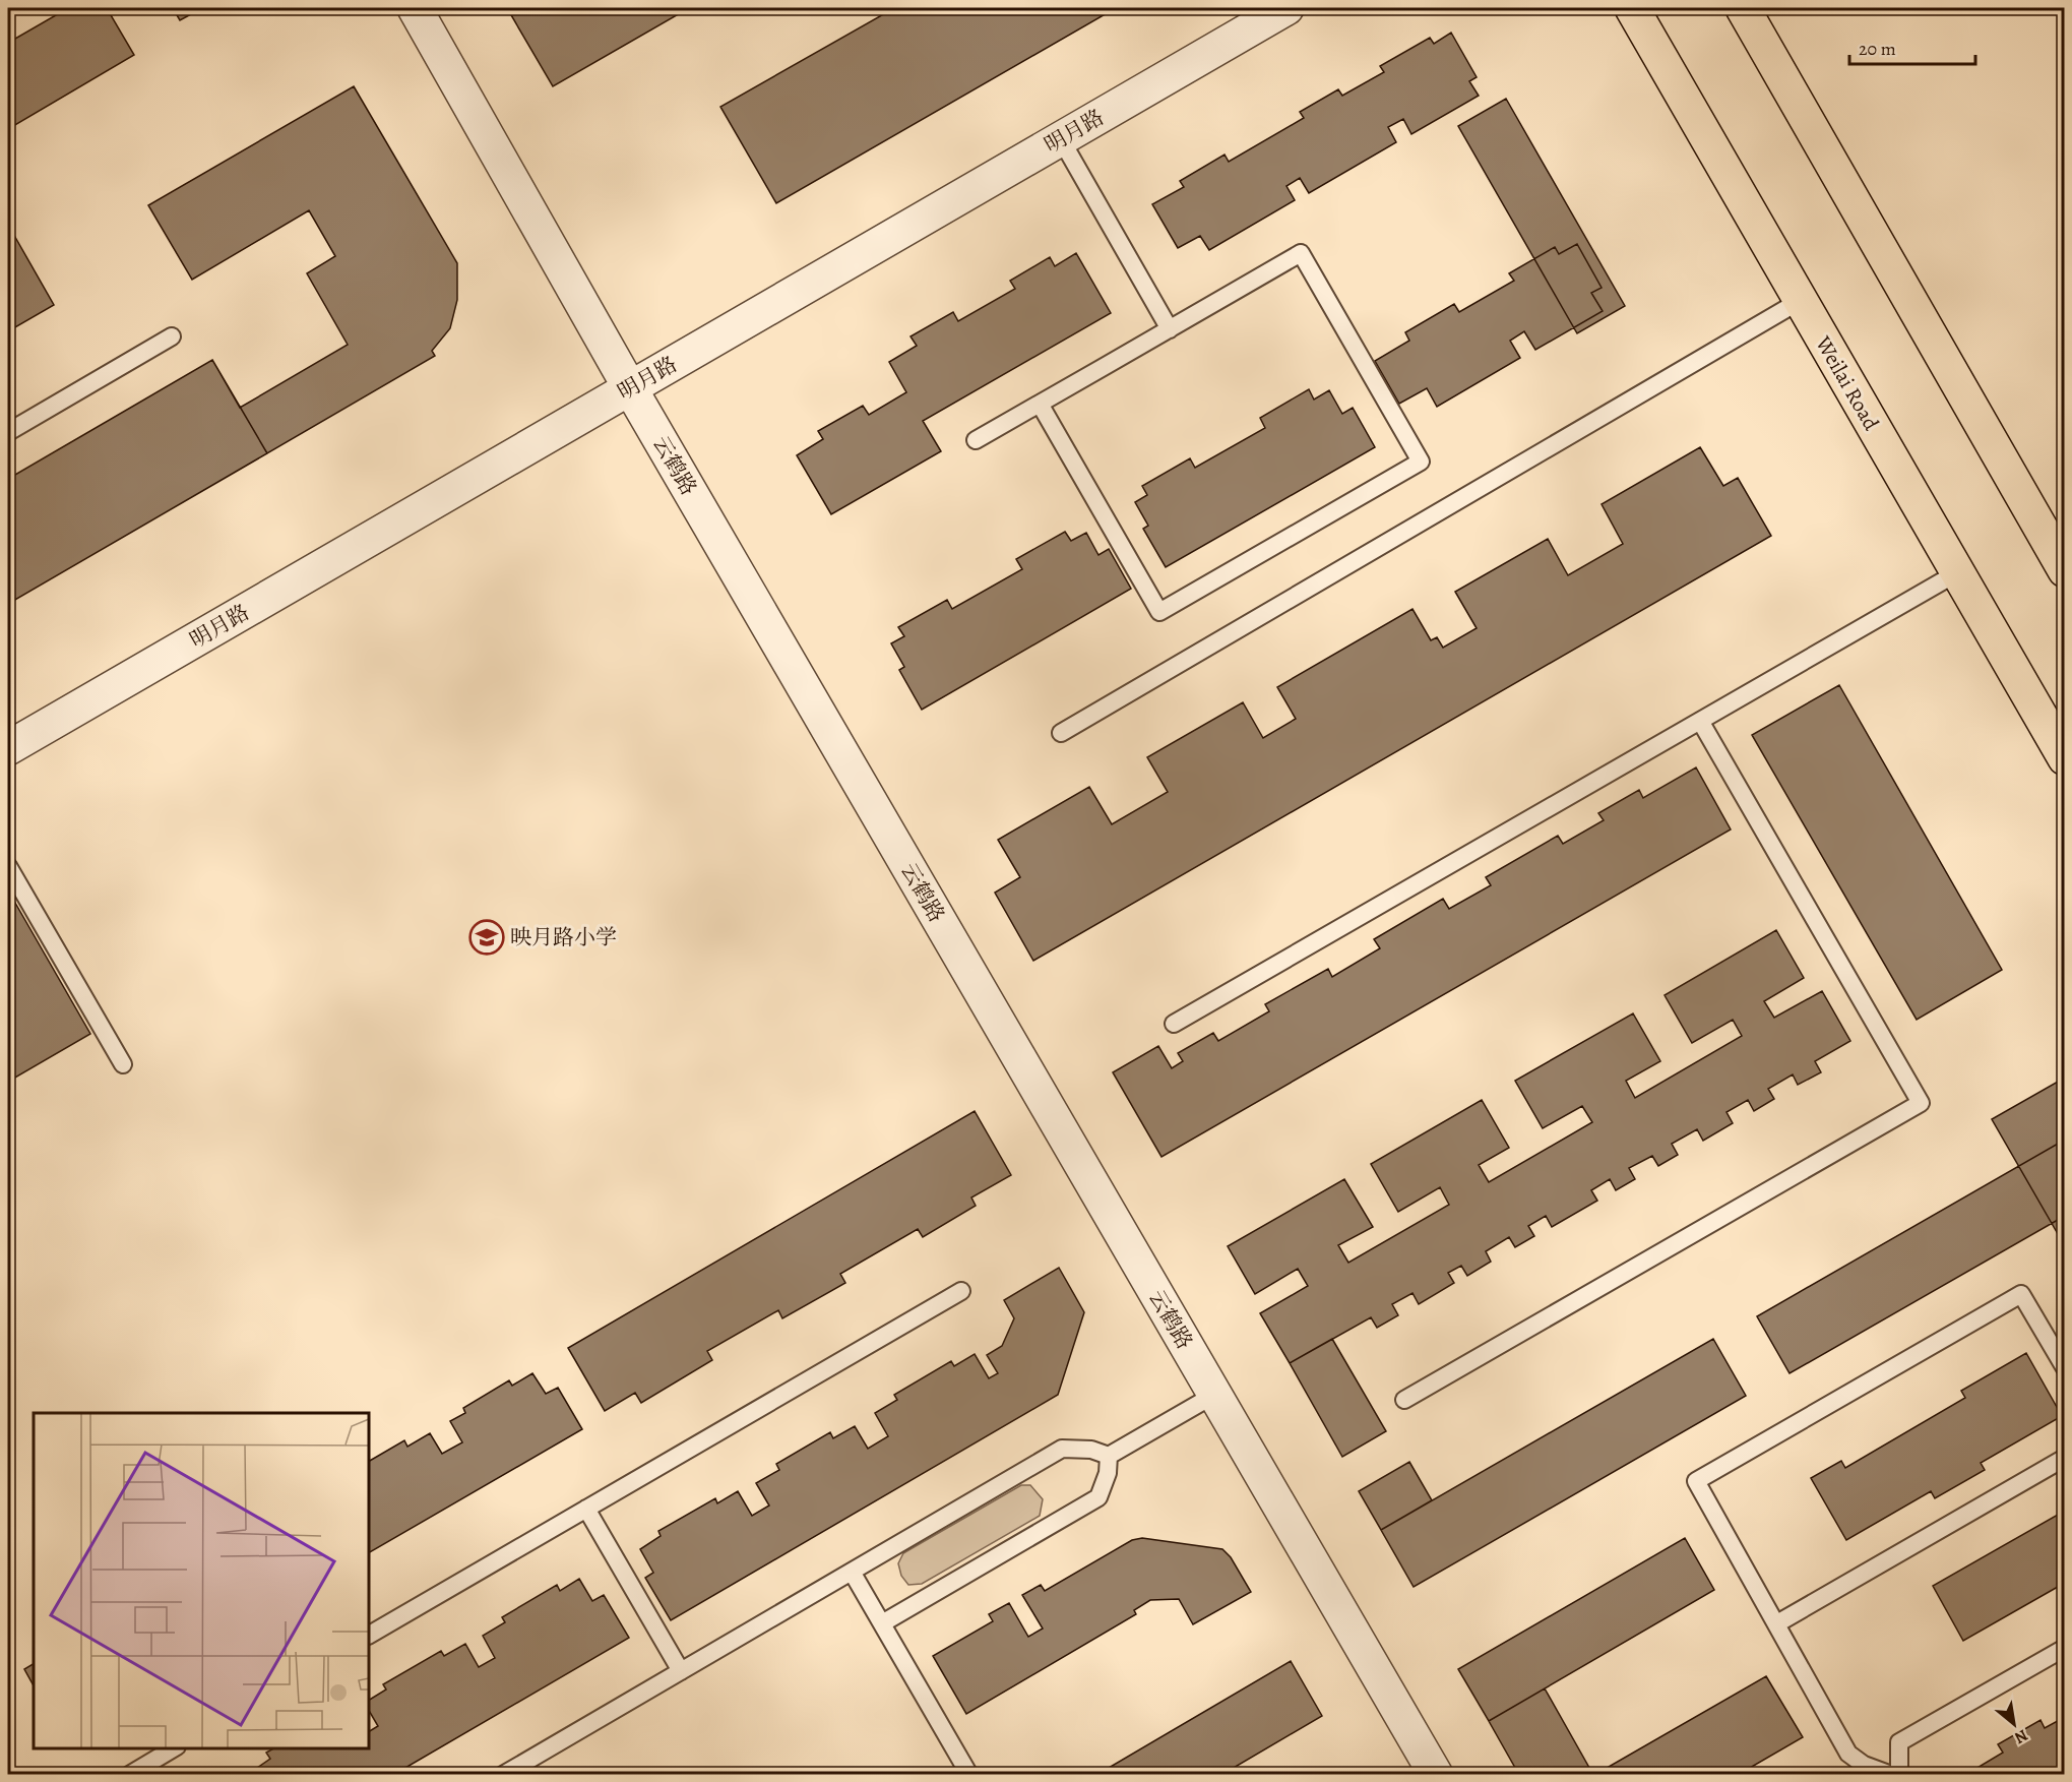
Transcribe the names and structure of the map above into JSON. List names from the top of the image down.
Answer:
{
  "streets": {
    "main road": ["Weilai Road"],
    "street": ["明月路", "云鹤路"]
  },
  "crossings": [
    ["明月路", "云鹤路"]
  ],
  "places": {
    "school or university": ["映月路小学"]
  },
  "scale_bar": "20 m",
  "north": "bottom right"
}
